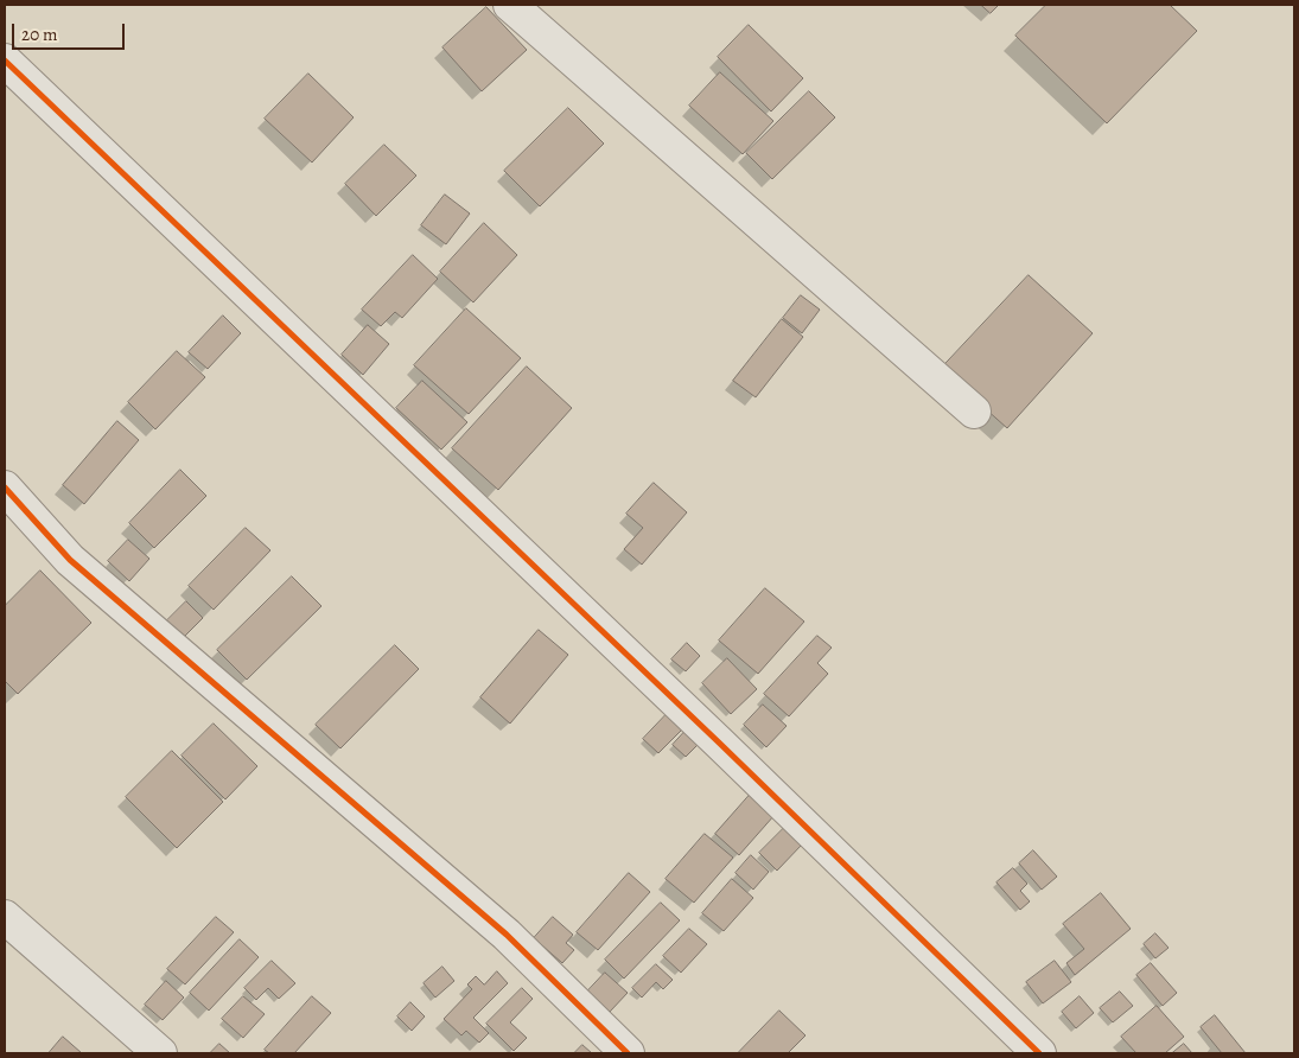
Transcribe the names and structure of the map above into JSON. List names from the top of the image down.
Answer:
{
  "scale_bar": "20 m"
}
